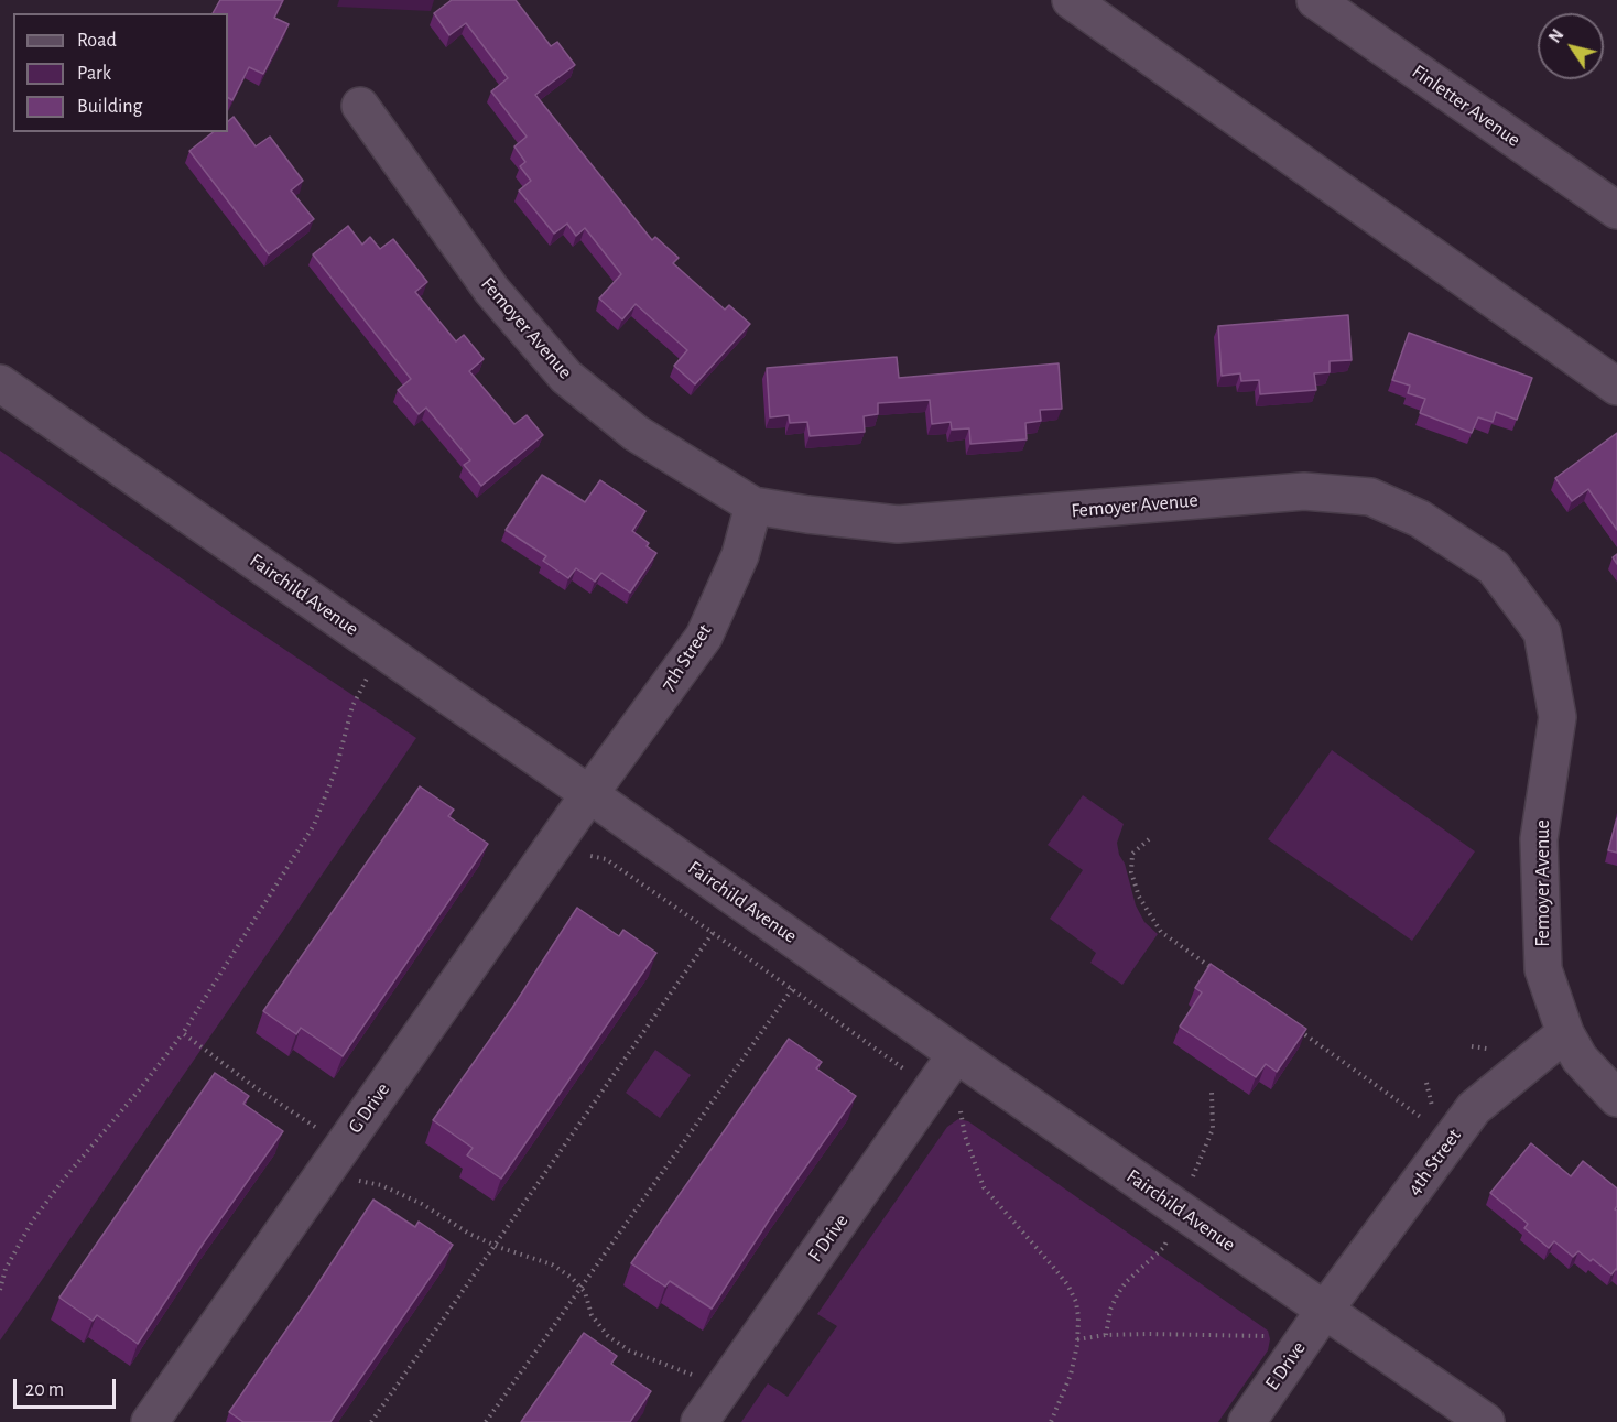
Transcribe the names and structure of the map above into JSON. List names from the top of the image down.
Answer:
{
  "streets": {
    "street": [
      "Finletter Avenue",
      "Femoyer Avenue",
      "Fairchild Avenue",
      "7th Street",
      "G Drive",
      "4th Street",
      "F Drive",
      "E Drive"
    ]
  },
  "crossings": [
    ["Femoyer Avenue", "7th Street"],
    ["Femoyer Avenue", "4th Street"],
    ["Fairchild Avenue", "7th Street"],
    ["Fairchild Avenue", "G Drive"],
    ["Fairchild Avenue", "4th Street"],
    ["Fairchild Avenue", "F Drive"],
    ["Fairchild Avenue", "E Drive"],
    ["7th Street", "G Drive"],
    ["4th Street", "E Drive"]
  ],
  "legend": ["Road", "Park", "Building"],
  "scale_bar": "20 m",
  "north": "top left"
}
